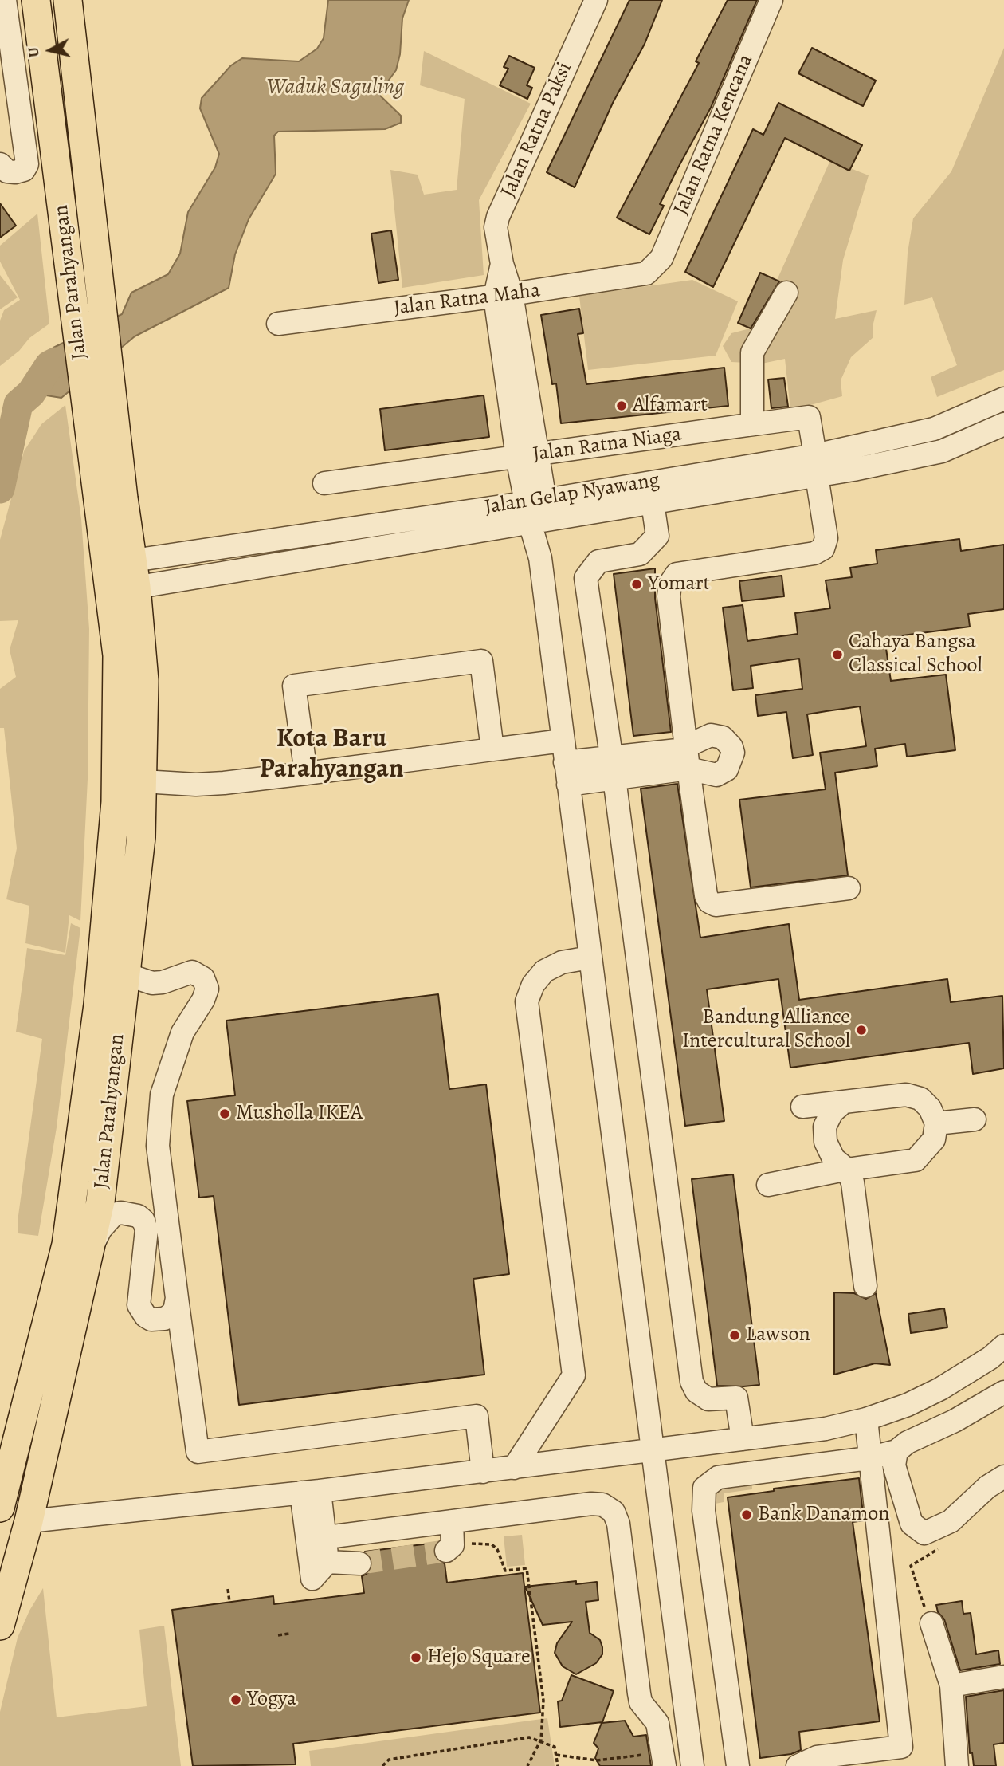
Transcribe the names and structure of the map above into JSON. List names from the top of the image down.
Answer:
{
  "streets": {
    "main road": ["Jalan Parahyangan"],
    "street": [
      "Jalan Ratna Paksi",
      "Jalan Ratna Kencana",
      "Jalan Ratna Maha",
      "Jalan Ratna Niaga",
      "Jalan Gelap Nyawang"
    ]
  },
  "crossings": [
    ["Jalan Ratna Paksi", "Jalan Ratna Maha"],
    ["Jalan Ratna Paksi", "Jalan Ratna Niaga"],
    ["Jalan Ratna Paksi", "Jalan Gelap Nyawang"],
    ["Jalan Ratna Kencana", "Jalan Ratna Maha"],
    ["Jalan Parahyangan", "Jalan Gelap Nyawang"],
    ["Jalan Ratna Niaga", "Jalan Gelap Nyawang"]
  ],
  "districts": ["Kota Baru Parahyangan"],
  "water": ["Waduk Saguling"],
  "places": [
    "Alfamart",
    "Yomart",
    "Cahaya Bangsa Classical School",
    "Bandung Alliance Intercultural School",
    "Musholla IKEA",
    "Lawson",
    "Bank Danamon",
    "Hejo Square",
    "Yogya"
  ],
  "north": "left"
}
